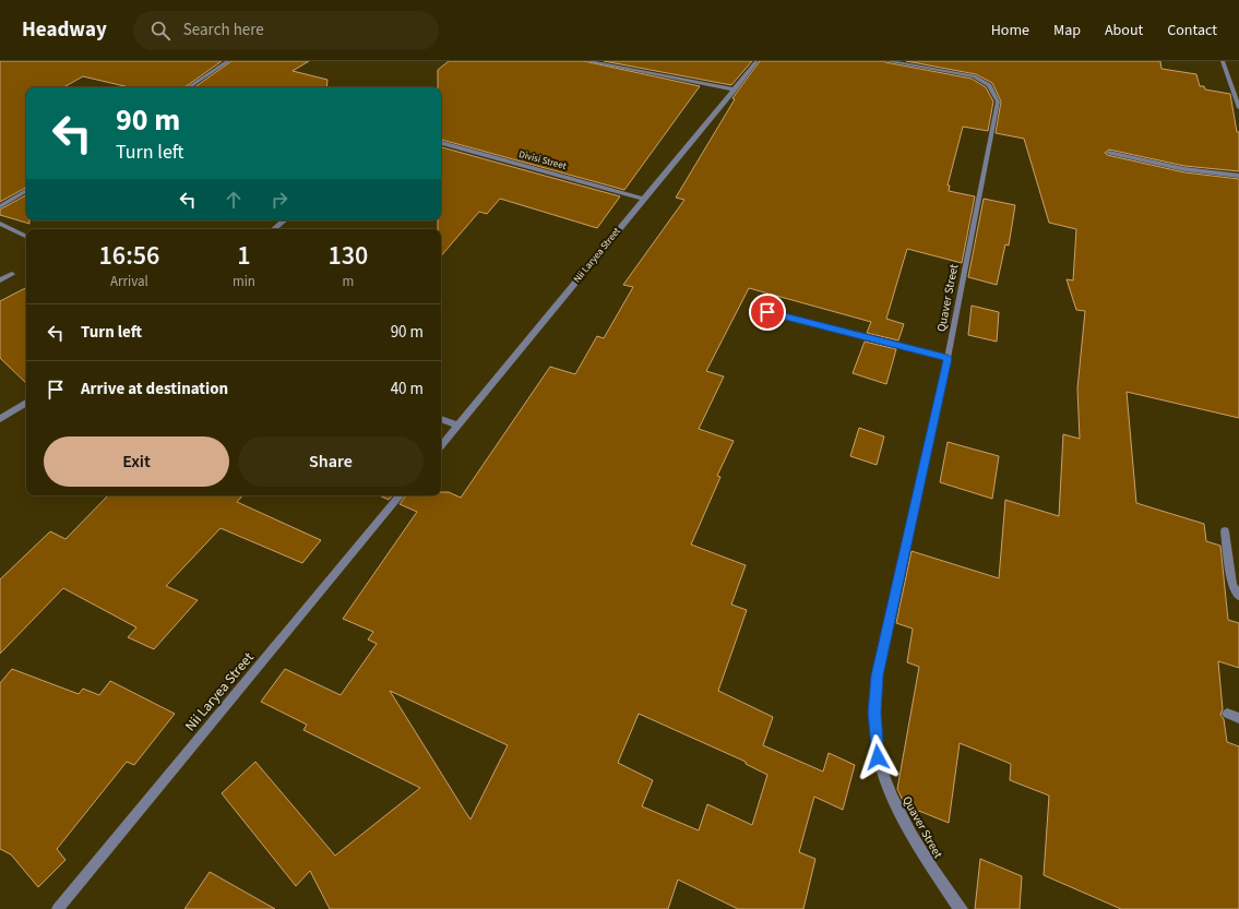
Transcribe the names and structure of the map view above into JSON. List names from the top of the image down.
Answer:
{
  "streets": {
    "street": ["Divisi Street", "Nii Laryea Street", "Quaver Street"]
  },
  "crossings": [
    ["Divisi Street", "Nii Laryea Street"]
  ],
  "page": {
    "header": "Headway",
    "search": "Search here",
    "nav": [
      "Home",
      "Map",
      "About",
      "Contact"
    ],
    "turn": ["90 m", "Turn left"],
    "eta": [
      "16:56",
      "Arrival",
      "1",
      "min",
      "130",
      "m"
    ],
    "list": [
      {
        "name": "Turn left",
        "value": "90 m"
      },
      {
        "name": "Arrive at destination",
        "value": "40 m"
      }
    ],
    "buttons": ["Exit", "Share"]
  }
}
